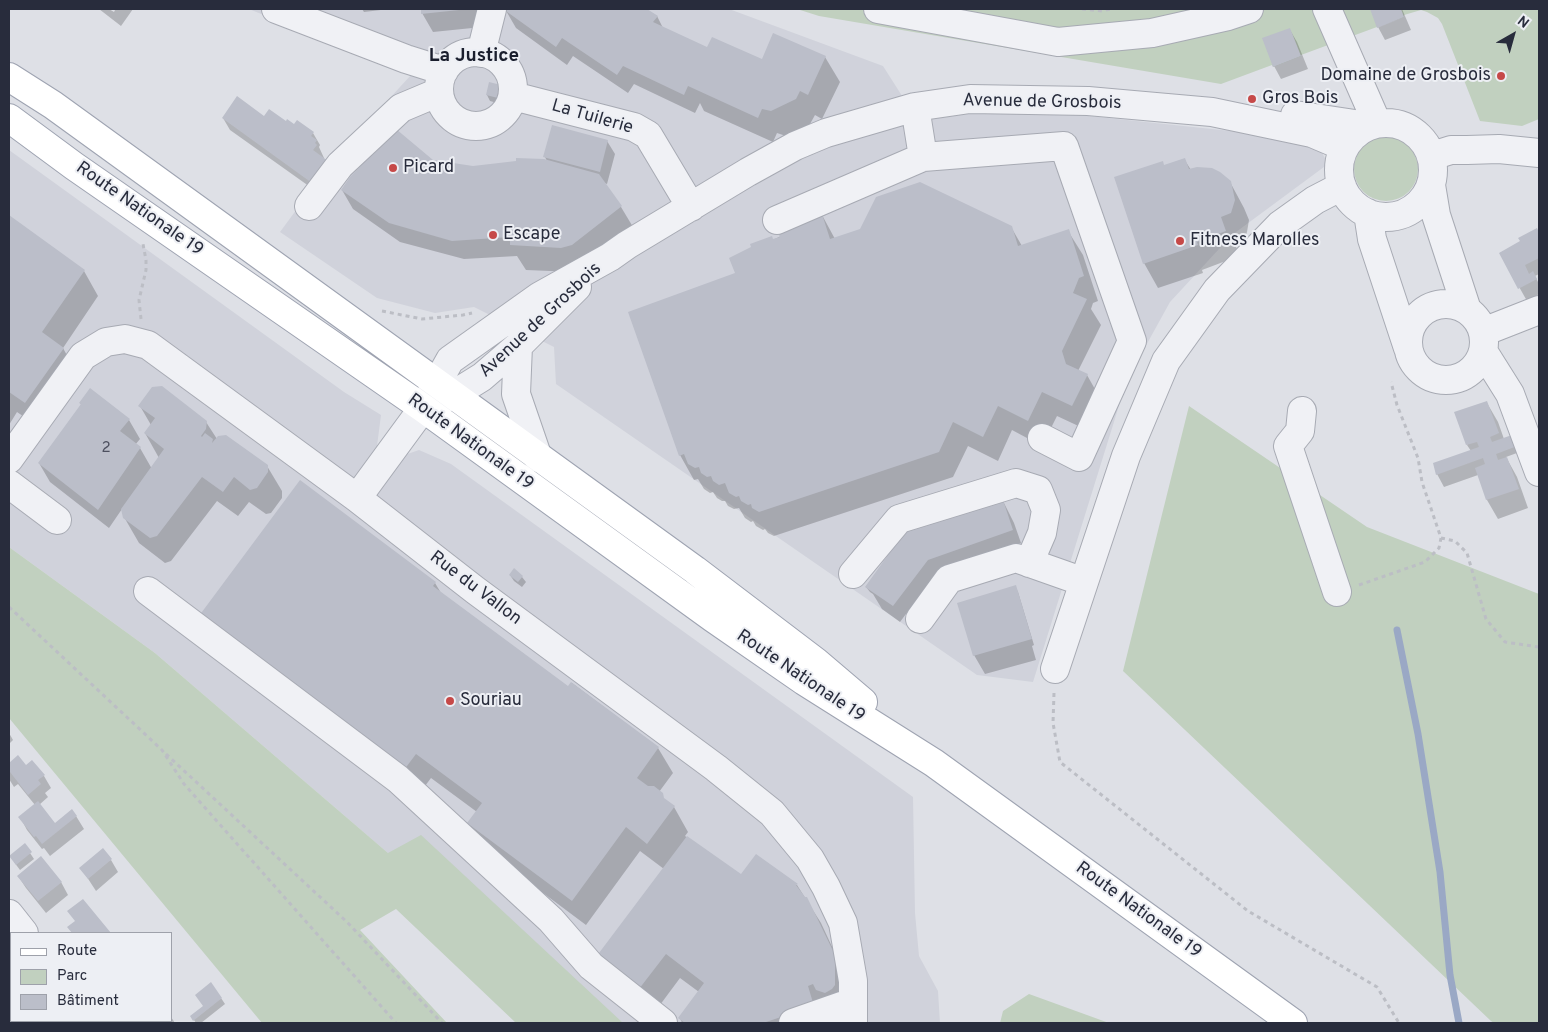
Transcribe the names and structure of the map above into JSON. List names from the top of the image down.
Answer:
{
  "streets": {
    "main road": ["Route Nationale 19"],
    "street": ["Avenue de Grosbois", "La Tuilerie", "Rue du Vallon"]
  },
  "crossings": [
    ["Avenue de Grosbois", "La Tuilerie"],
    ["Avenue de Grosbois", "Route Nationale 19"],
    ["Avenue de Grosbois", "Rue du Vallon"]
  ],
  "districts": ["La Justice"],
  "places": [
    "Domaine de Grosbois",
    "Gros Bois",
    "Picard",
    "Escape",
    "Fitness Marolles",
    "Souriau"
  ],
  "house_numbers": ["2"],
  "legend": ["Route", "Parc", "Bâtiment"],
  "north": "top right"
}
